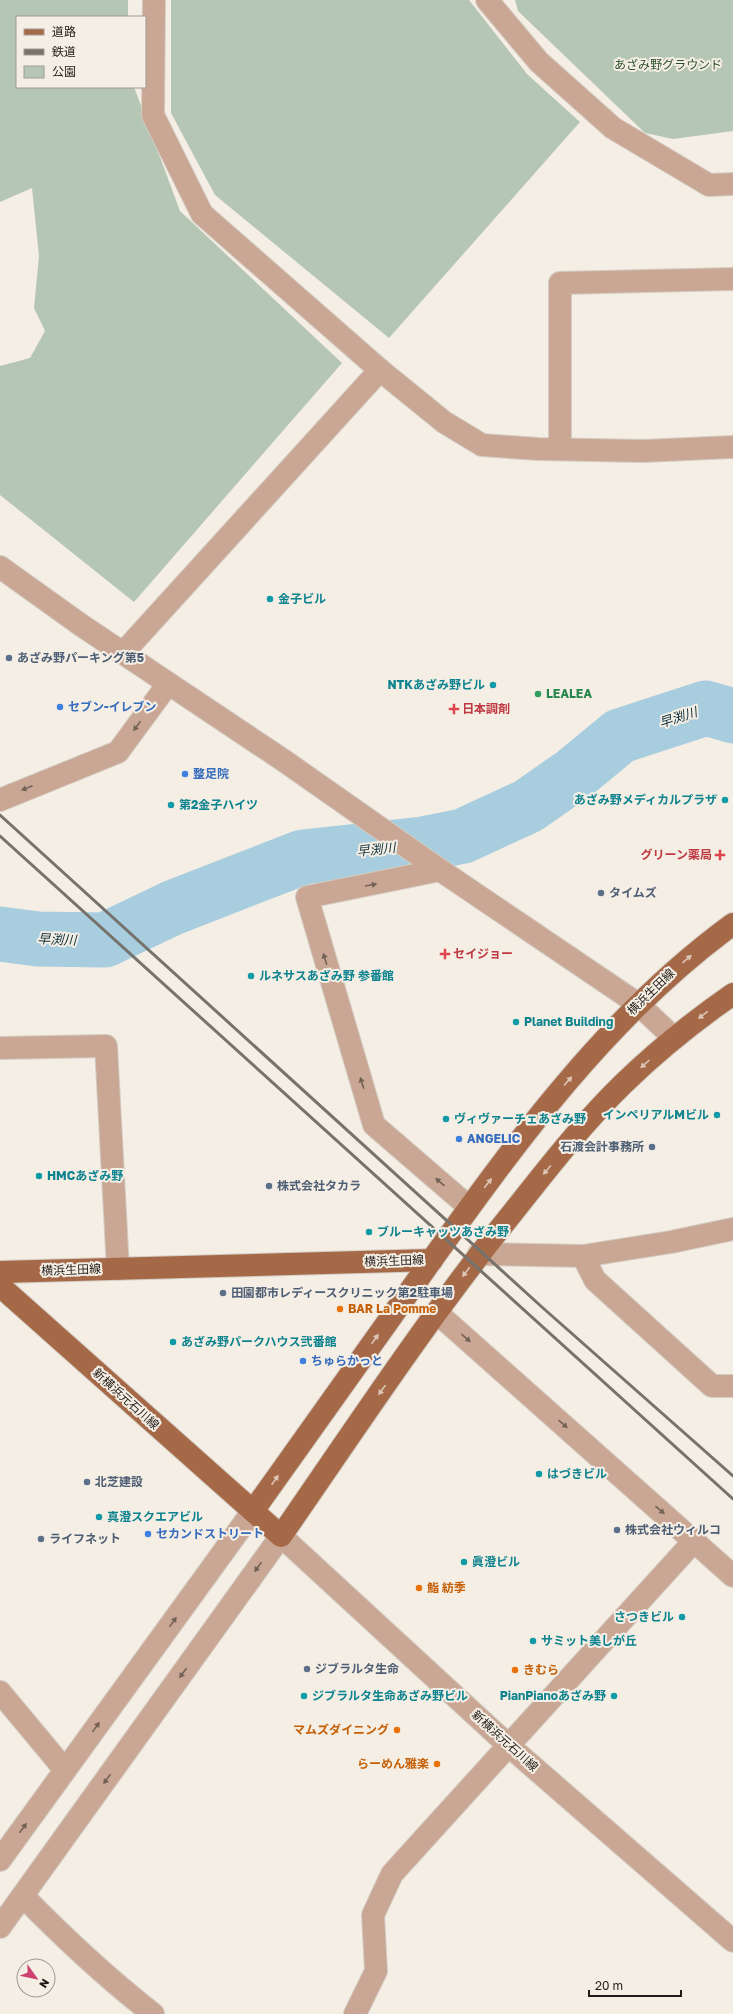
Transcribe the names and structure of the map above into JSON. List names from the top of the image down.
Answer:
{
  "streets": {
    "main road": ["横浜生田線", "新横浜元石川線"]
  },
  "water": ["早渕川"],
  "parks": ["あざみ野グラウンド"],
  "places": {
    "other": [
      "金子ビル",
      "あざみ野パーキング第5",
      "NTKあざみ野ビル",
      "LEALEA",
      "セブン-イレブン",
      "整足院",
      "あざみ野メディカルプラザ",
      "第2金子ハイツ",
      "タイムズ",
      "ルネサスあざみ野 参番館",
      "Planet Building",
      "インペリアルMビル",
      "ヴィヴァーチェあざみ野",
      "ANGELIC",
      "石渡会計事務所",
      "HMCあざみ野",
      "株式会社タカラ",
      "ブルーキャッツあざみ野",
      "田園都市レディースクリニック第2駐車場",
      "BAR La Pomme",
      "あざみ野パークハウス弐番館",
      "ちゅらかっと",
      "はづきビル",
      "北芝建設",
      "真澄スクエアビル",
      "株式会社ウィルコ",
      "セカンドストリート",
      "ライフネット",
      "眞澄ビル",
      "鮨 紡季",
      "さつきビル",
      "サミット美しが丘",
      "ジブラルタ生命",
      "きむら",
      "ジブラルタ生命あざみ野ビル",
      "PianPianoあざみ野",
      "マムズダイニング",
      "らーめん雅楽"
    ],
    "health": ["日本調剤", "グリーン薬局", "セイジョー"]
  },
  "legend": ["道路", "鉄道", "公園"],
  "scale_bar": "20 m",
  "north": "bottom right"
}
